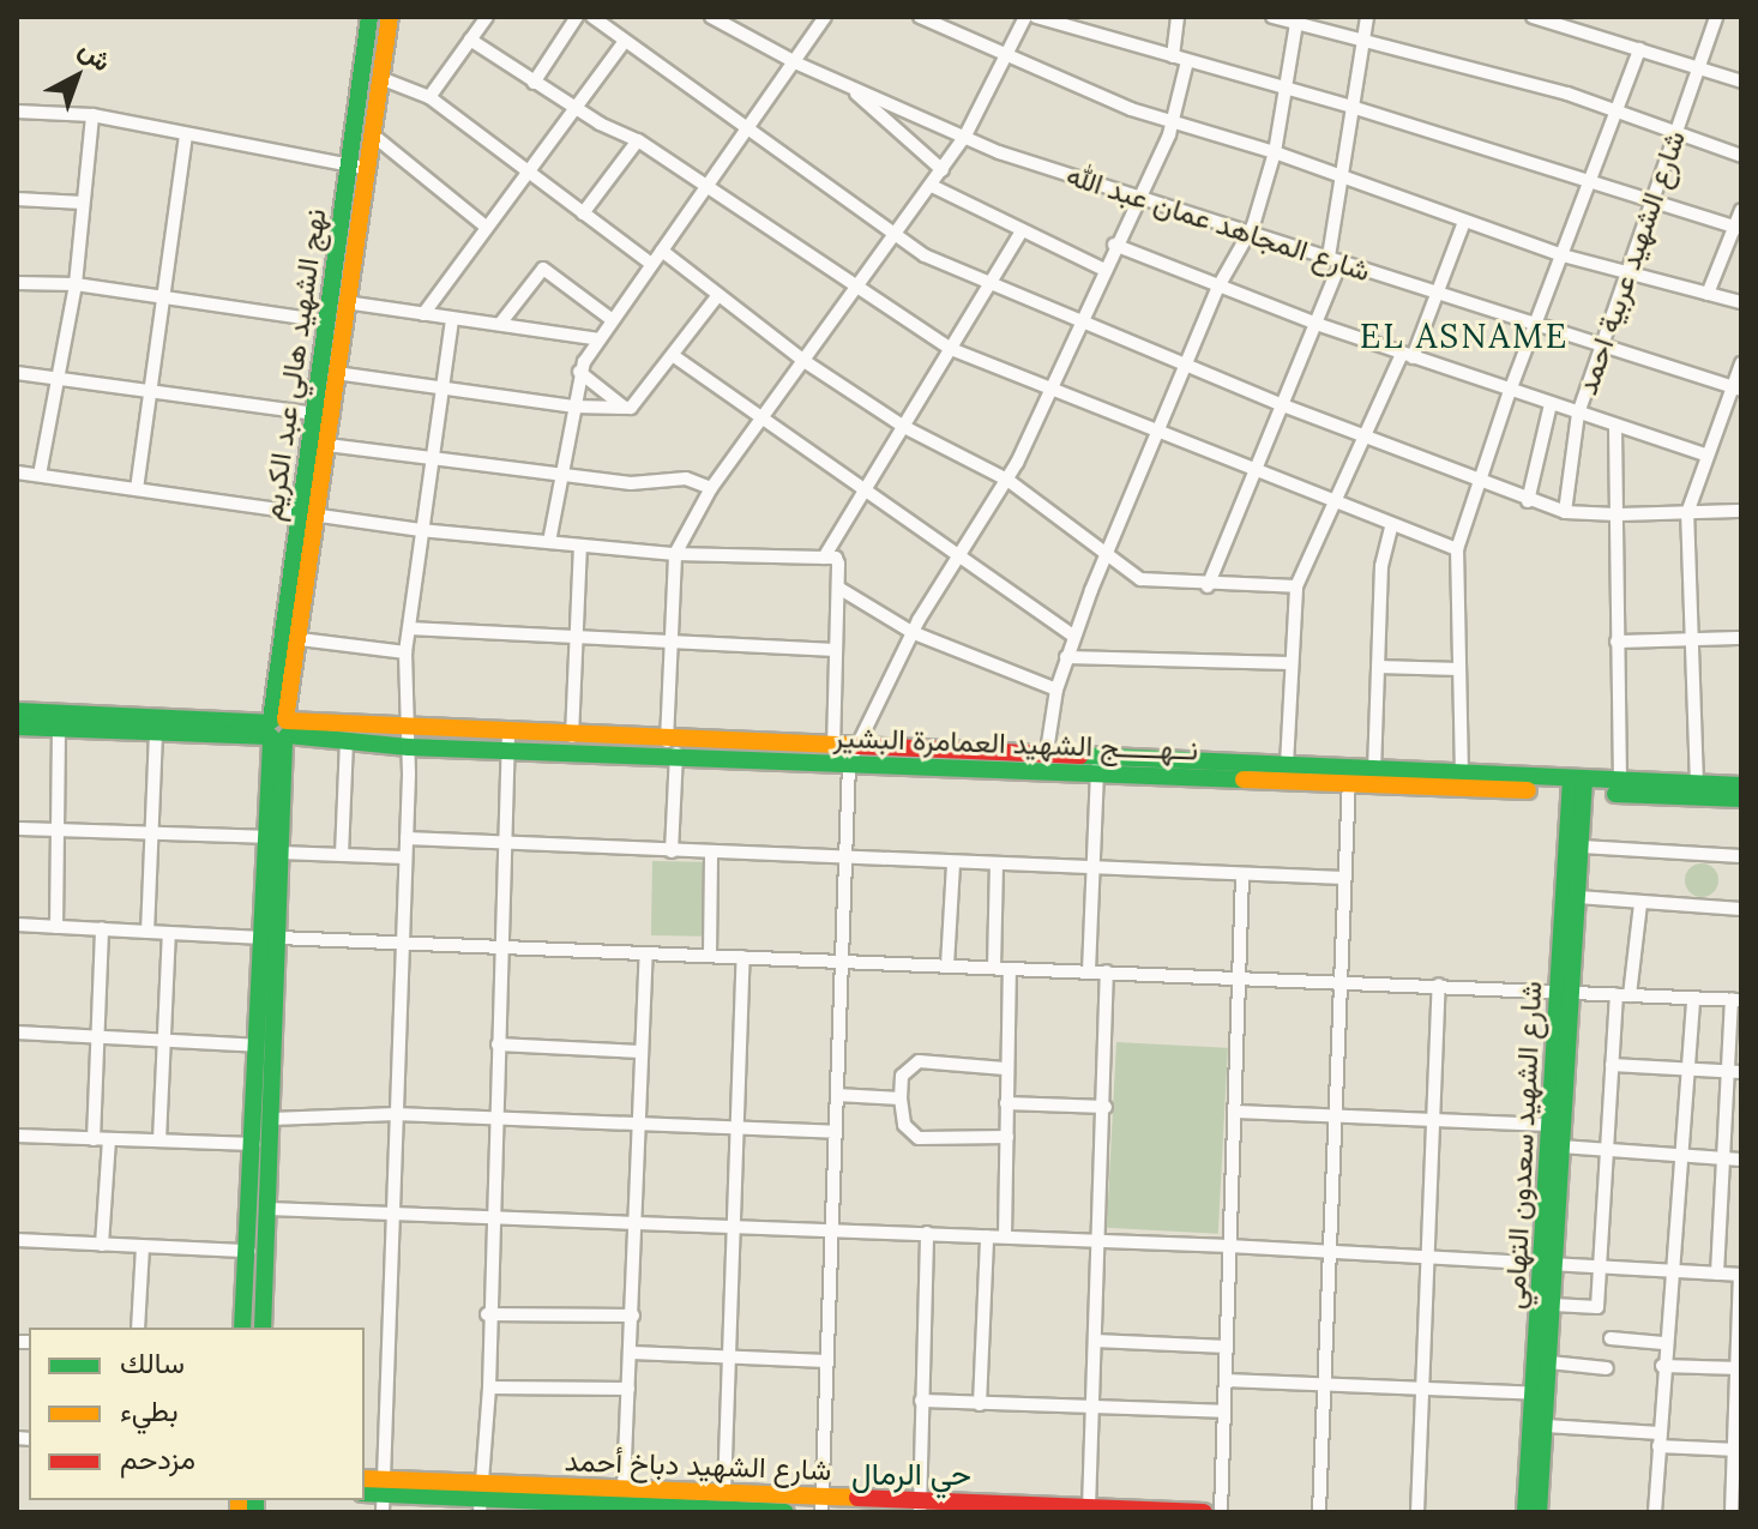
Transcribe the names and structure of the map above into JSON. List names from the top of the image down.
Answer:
{
  "streets": {
    "main road": [
      "نهج الشهيد هالي عبد الكريم",
      "نــهـــــج الشهيد العمامرة البشير",
      "شارع الشهيد سعدون التهامي",
      "شارع الشهيد دباخ أحمد"
    ],
    "street": ["شارع المجاهد عمان عبد الله", "شارع الشهيد عربية احمد"]
  },
  "crossings": [
    ["شارع المجاهد عمان عبد الله", "شارع الشهيد عربية احمد"],
    ["نهج الشهيد هالي عبد الكريم", "نــهـــــج الشهيد العمامرة البشير"],
    ["نــهـــــج الشهيد العمامرة البشير", "شارع الشهيد سعدون التهامي"]
  ],
  "districts": ["EL ASNAME", "حي الرمال"],
  "legend": ["سالك", "بطيء", "مزدحم"],
  "north": "top right"
}
